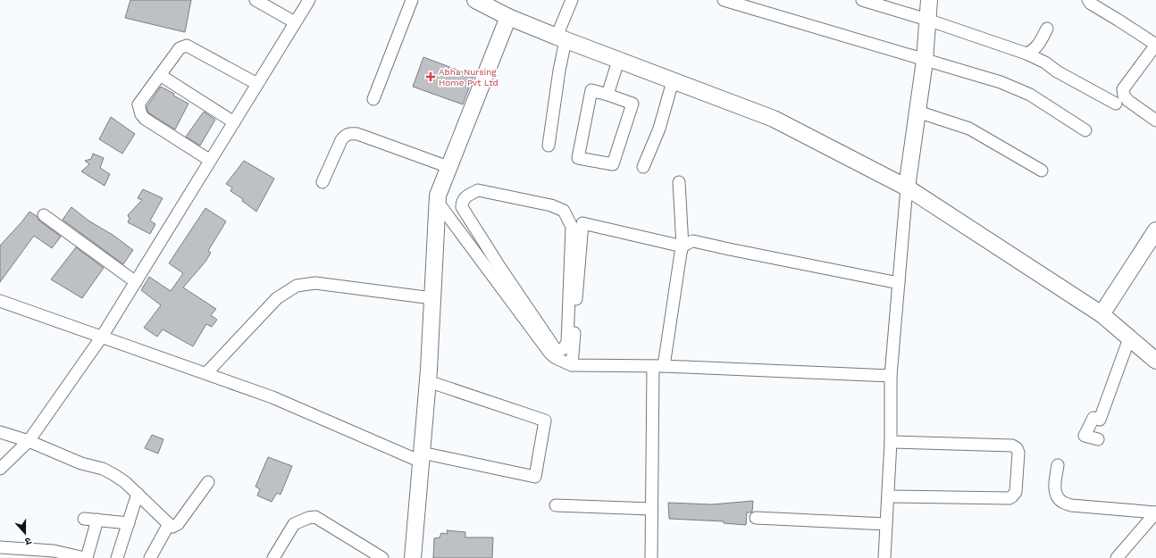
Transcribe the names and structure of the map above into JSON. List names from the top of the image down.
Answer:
{
  "places": {
    "health": ["Abha Nursing Home Pvt Ltd"]
  },
  "north": "bottom"
}
